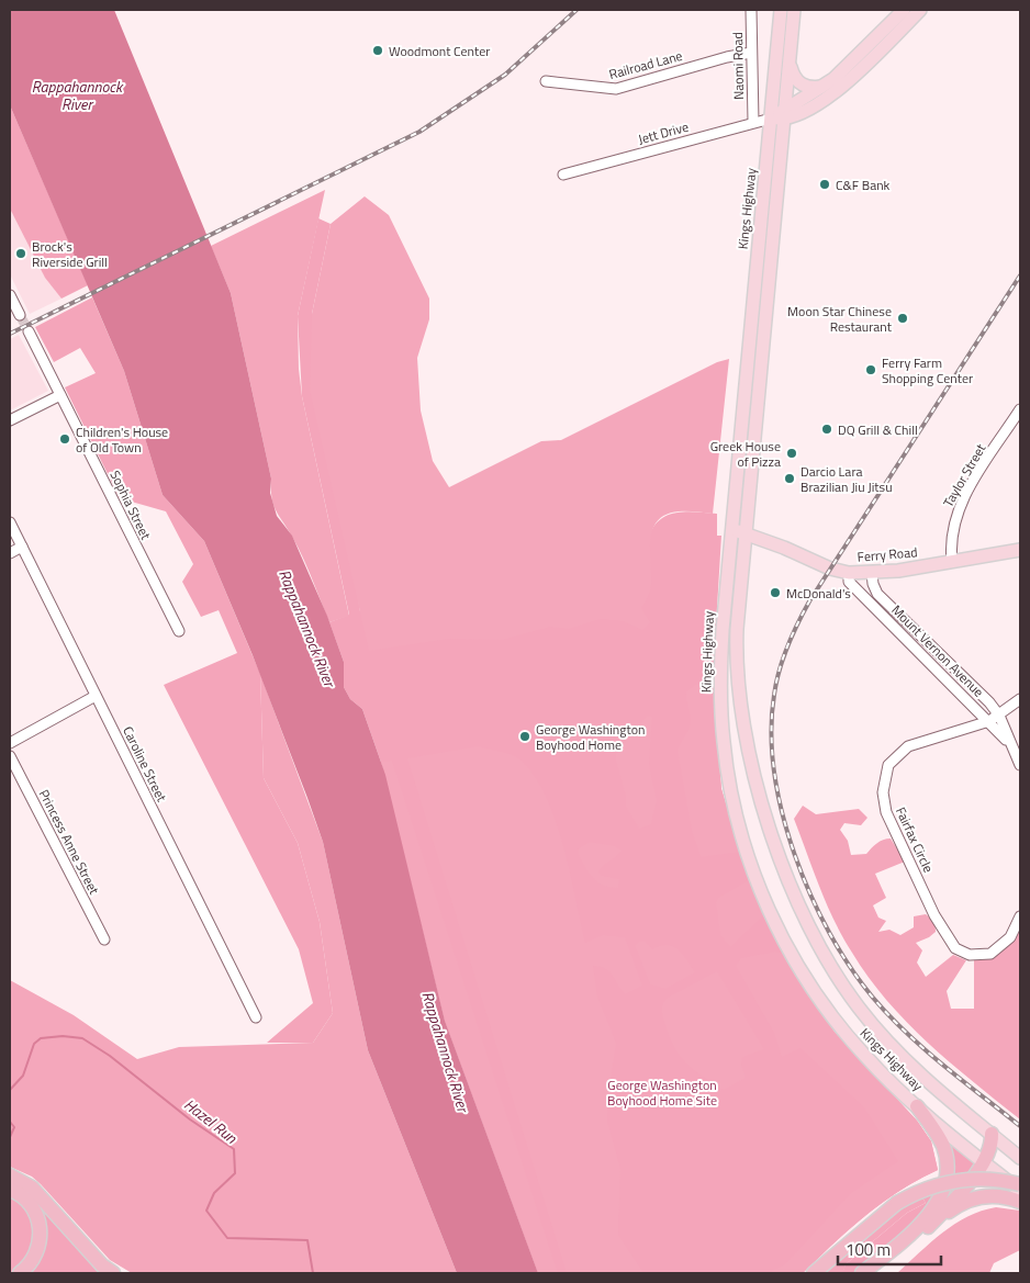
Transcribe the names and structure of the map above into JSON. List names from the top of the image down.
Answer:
{
  "streets": {
    "main road": ["Kings Highway", "Ferry Road"],
    "street": [
      "Railroad Lane",
      "Naomi Road",
      "Jett Drive",
      "Taylor Street",
      "Sophia Street",
      "Mount Vernon Avenue",
      "Caroline Street",
      "Fairfax Circle",
      "Princess Anne Street"
    ]
  },
  "crossings": [
    ["Railroad Lane", "Naomi Road"],
    ["Naomi Road", "Jett Drive"],
    ["Jett Drive", "Kings Highway"],
    ["Kings Highway", "Ferry Road"],
    ["Taylor Street", "Ferry Road"],
    ["Ferry Road", "Mount Vernon Avenue"],
    ["Mount Vernon Avenue", "Fairfax Circle"]
  ],
  "water": ["Rappahannock River", "Hazel Run"],
  "parks": ["George Washington Boyhood Home Site"],
  "places": [
    "Woodmont Center",
    "C&F Bank",
    "Brock's Riverside Grill",
    "Moon Star Chinese Restaurant",
    "Ferry Farm Shopping Center",
    "DQ Grill & Chill",
    "Children's House of Old Town",
    "Greek House of Pizza",
    "Darcio Lara Brazilian Jiu Jitsu",
    "McDonald's",
    "George Washington Boyhood Home"
  ],
  "scale_bar": "100 m"
}
